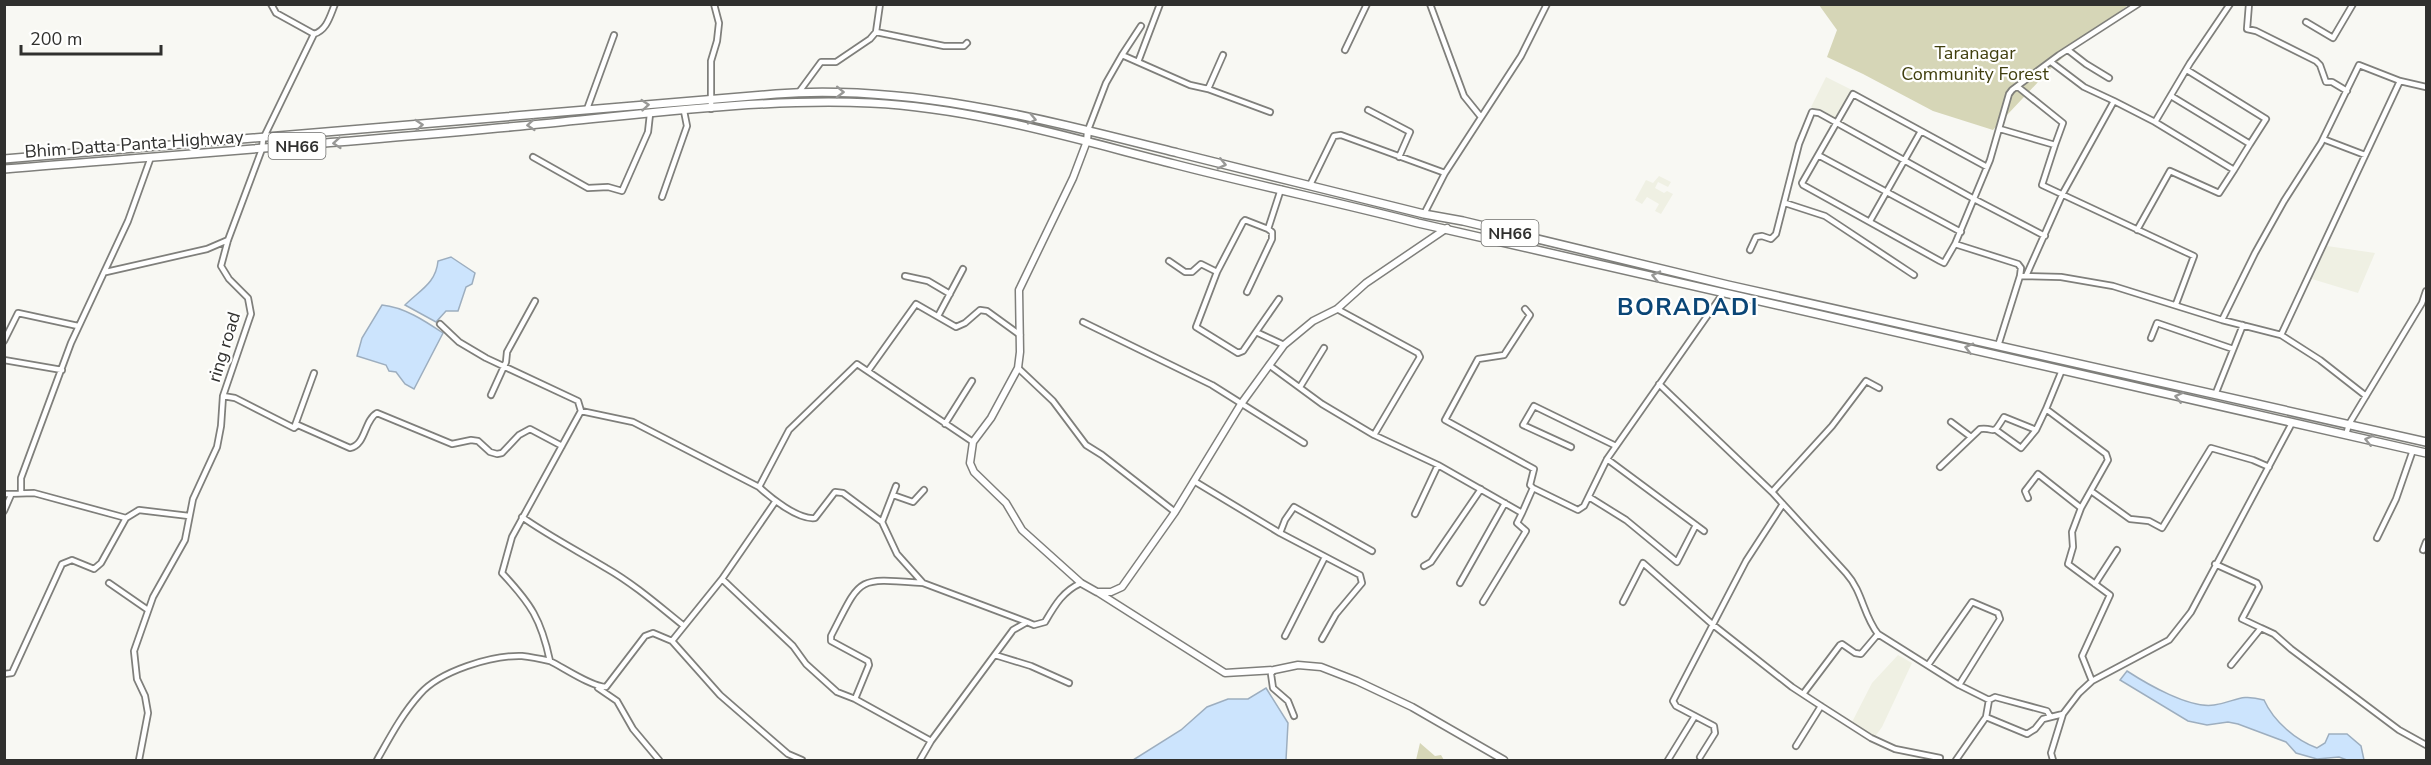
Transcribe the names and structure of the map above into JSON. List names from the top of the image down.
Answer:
{
  "streets": {
    "highway": ["Bhim Datta Panta Highway", "NH66"],
    "street": ["ring road"]
  },
  "crossings": [
    ["Bhim Datta Panta Highway", "NH66"],
    ["Bhim Datta Panta Highway", "ring road"]
  ],
  "districts": ["BORADADI"],
  "parks": ["Taranagar Community Forest"],
  "scale_bar": "200 m"
}
